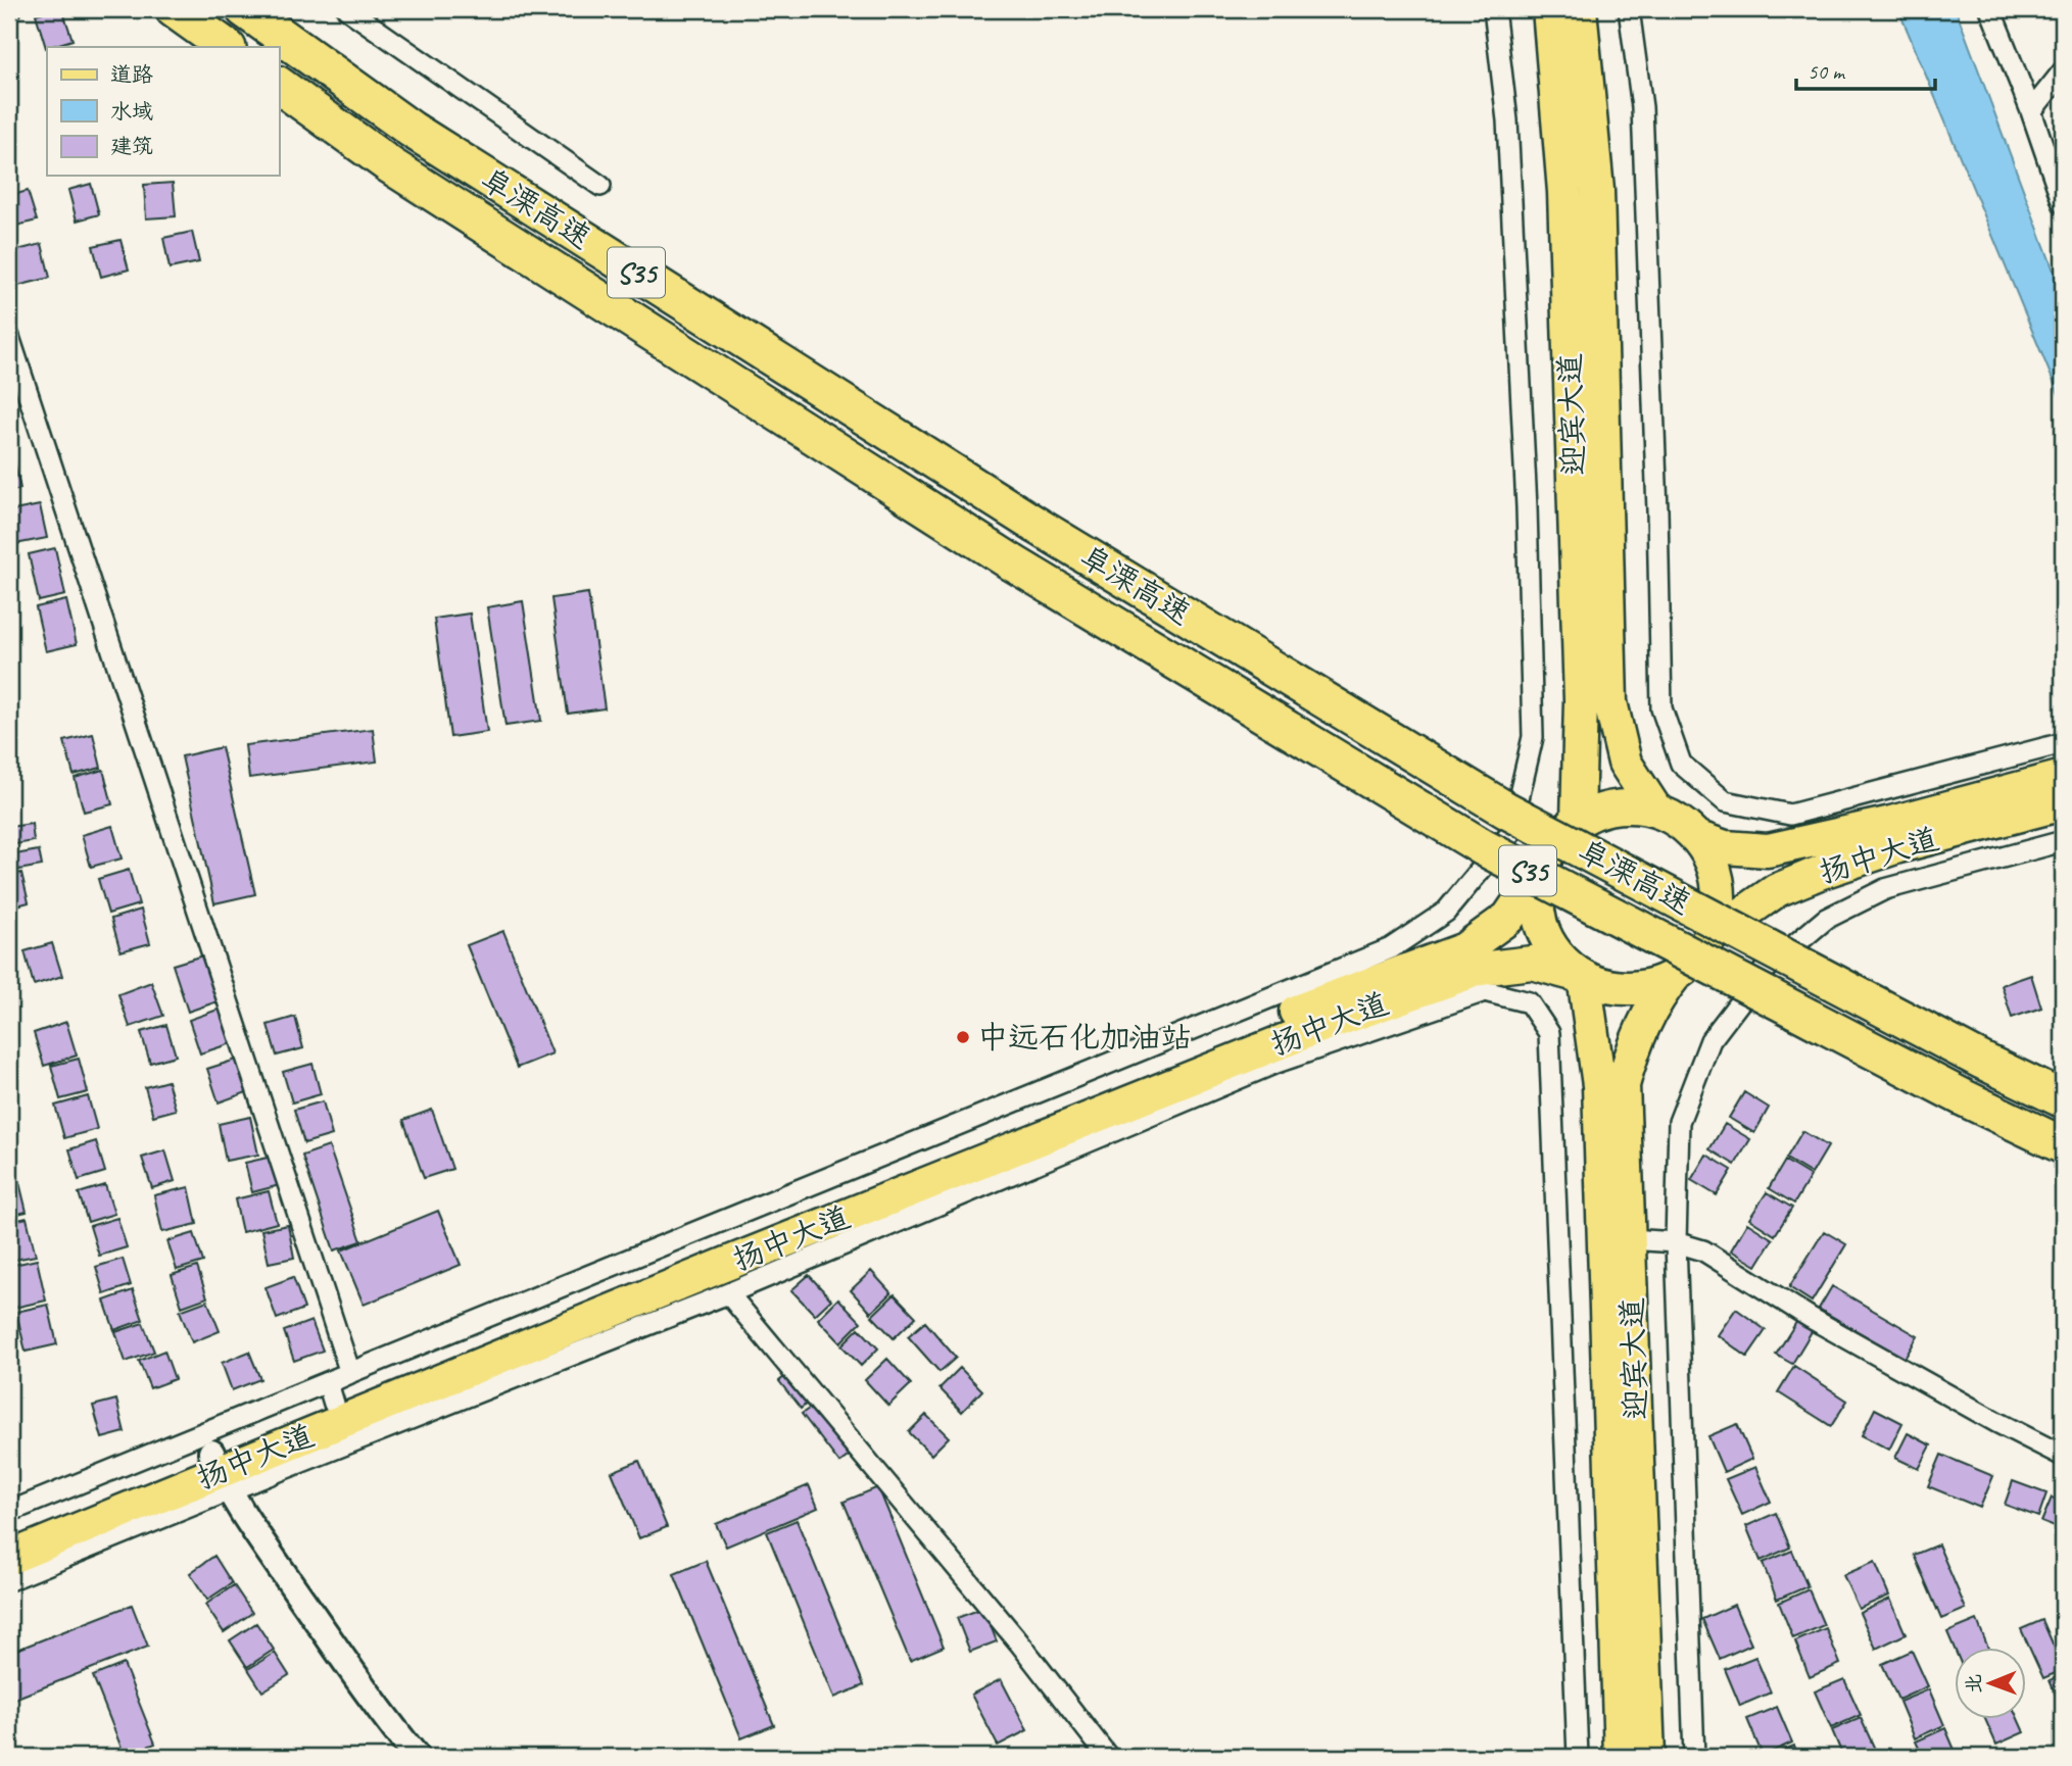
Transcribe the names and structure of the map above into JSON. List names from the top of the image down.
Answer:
{
  "streets": {
    "highway": ["阜溧高速", "S35"],
    "main road": ["迎宾大道", "扬中大道"]
  },
  "crossings": [
    ["迎宾大道", "扬中大道"]
  ],
  "places": ["中远石化加油站"],
  "legend": ["道路", "水域", "建筑"],
  "scale_bar": "50 m",
  "north": "left"
}
